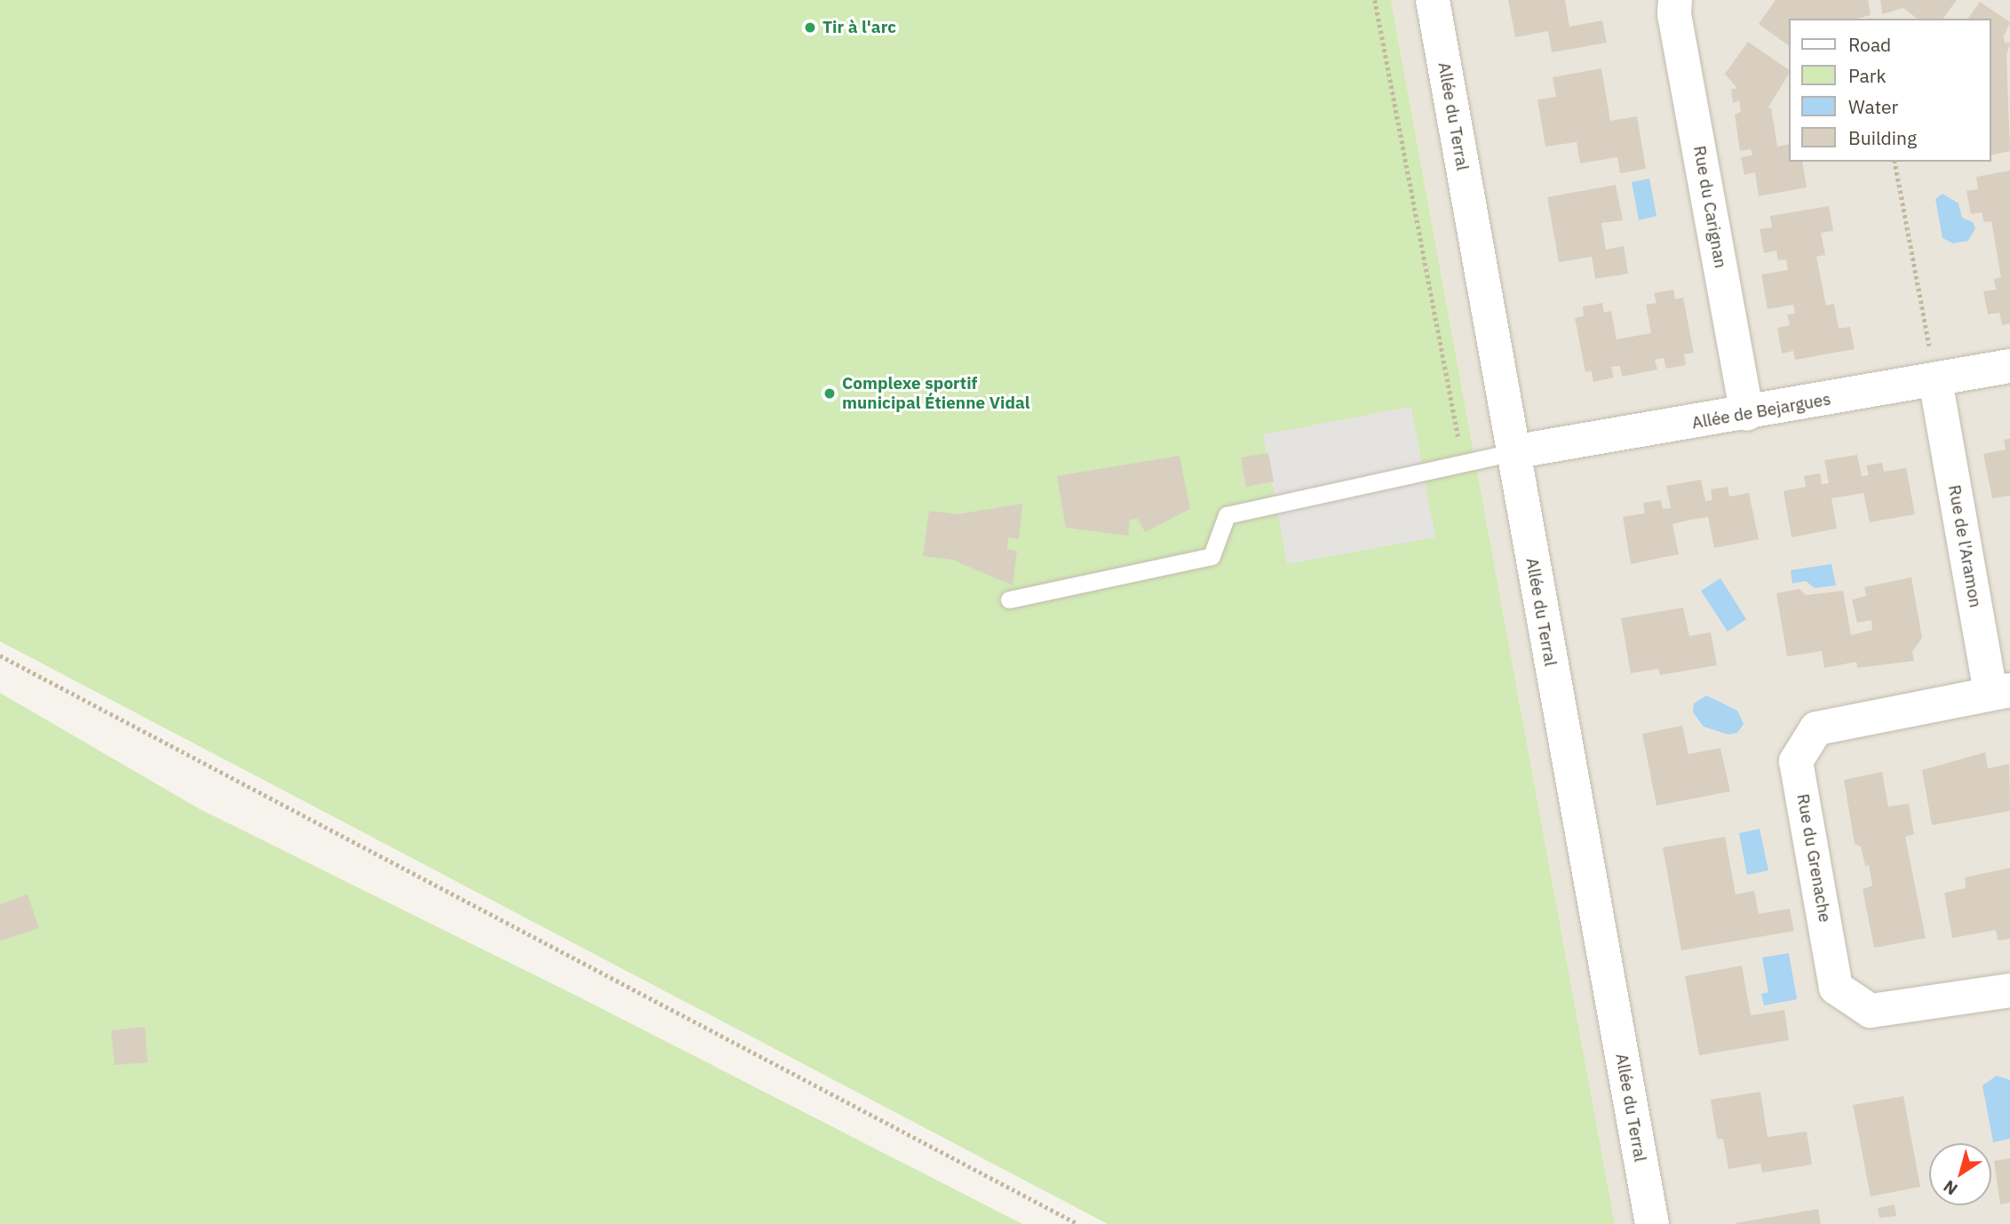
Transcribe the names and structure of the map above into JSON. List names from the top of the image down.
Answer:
{
  "streets": {
    "street": [
      "Allée du Terral",
      "Rue du Carignan",
      "Allée de Bejargues",
      "Rue de l'Aramon",
      "Rue du Grenache"
    ]
  },
  "crossings": [
    ["Allée du Terral", "Allée de Bejargues"],
    ["Rue du Carignan", "Allée de Bejargues"],
    ["Allée de Bejargues", "Rue de l'Aramon"],
    ["Rue de l'Aramon", "Rue du Grenache"]
  ],
  "places": ["Tir à l'arc", "Complexe sportif municipal Étienne Vidal"],
  "legend": [
    "Road",
    "Park",
    "Water",
    "Building"
  ],
  "north": "bottom left"
}
